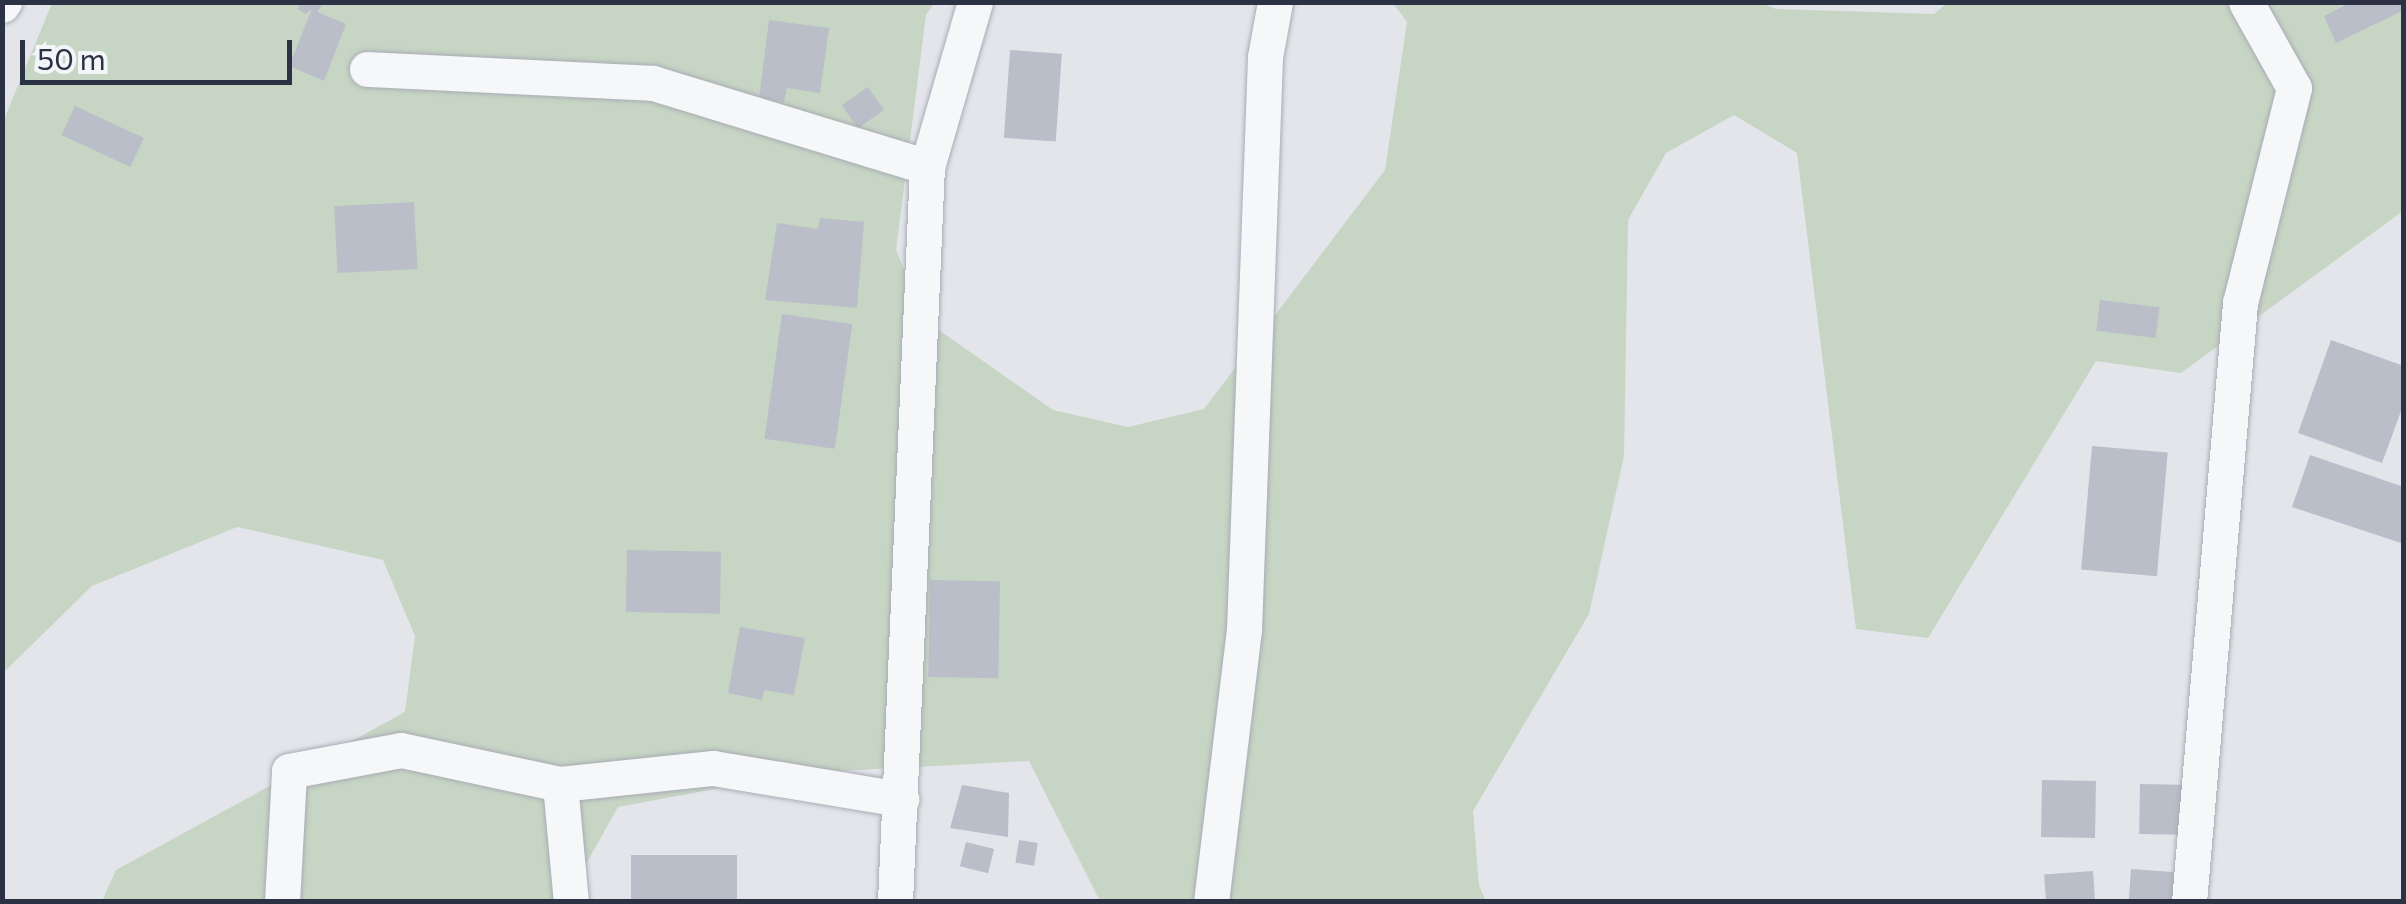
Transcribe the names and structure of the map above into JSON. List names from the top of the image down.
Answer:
{
  "scale_bar": "50 m"
}
